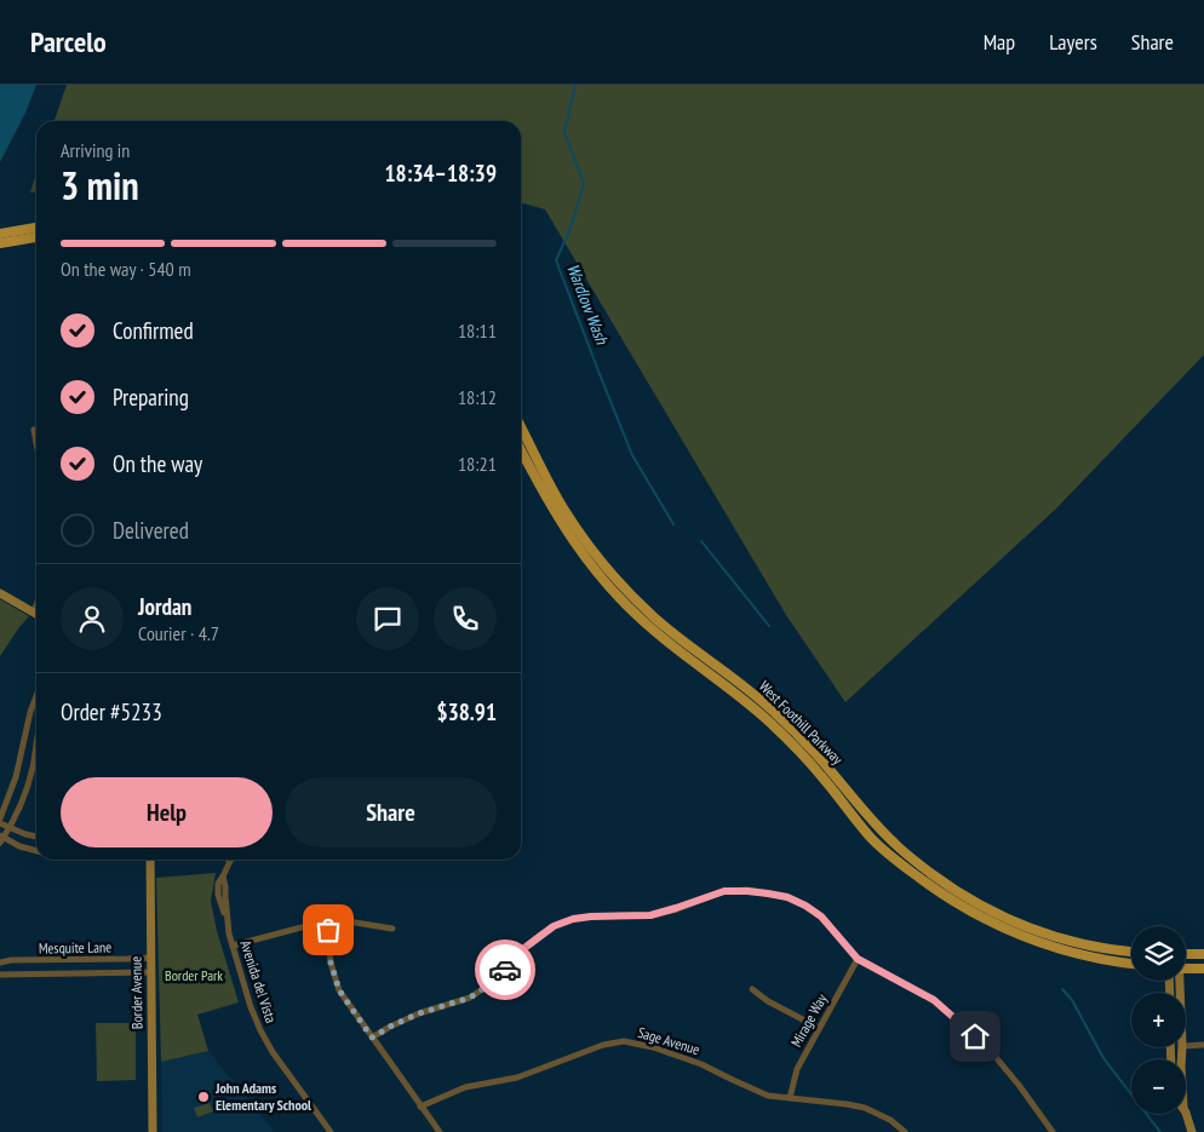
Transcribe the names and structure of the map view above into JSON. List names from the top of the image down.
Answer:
{
  "streets": {
    "main road": ["West Foothill Parkway"],
    "street": [
      "Mesquite Lane",
      "Avenida del Vista",
      "Border Avenue",
      "Mirage Way",
      "Sage Avenue"
    ]
  },
  "crossings": [
    ["Mesquite Lane", "Border Avenue"],
    ["Mirage Way", "Sage Avenue"]
  ],
  "water": ["Wardlow Wash"],
  "parks": ["Border Park"],
  "places": ["John Adams Elementary School"],
  "page": {
    "header": "Parcelo",
    "nav": ["Map", "Layers", "Share"],
    "heading": ["3 min", "Arriving in", "18:34–18:39"],
    "panel": [
      "Jordan",
      "Courier · 4.7",
      "Order #5233",
      "$38.91"
    ],
    "bar": "On the way · 540 m",
    "list": [
      ["Confirmed", "18:11"],
      ["Preparing", "18:12"],
      ["On the way", "18:21"],
      "Delivered"
    ],
    "buttons": ["Help", "Share"],
    "map_buttons": ["+", "−"]
  }
}
